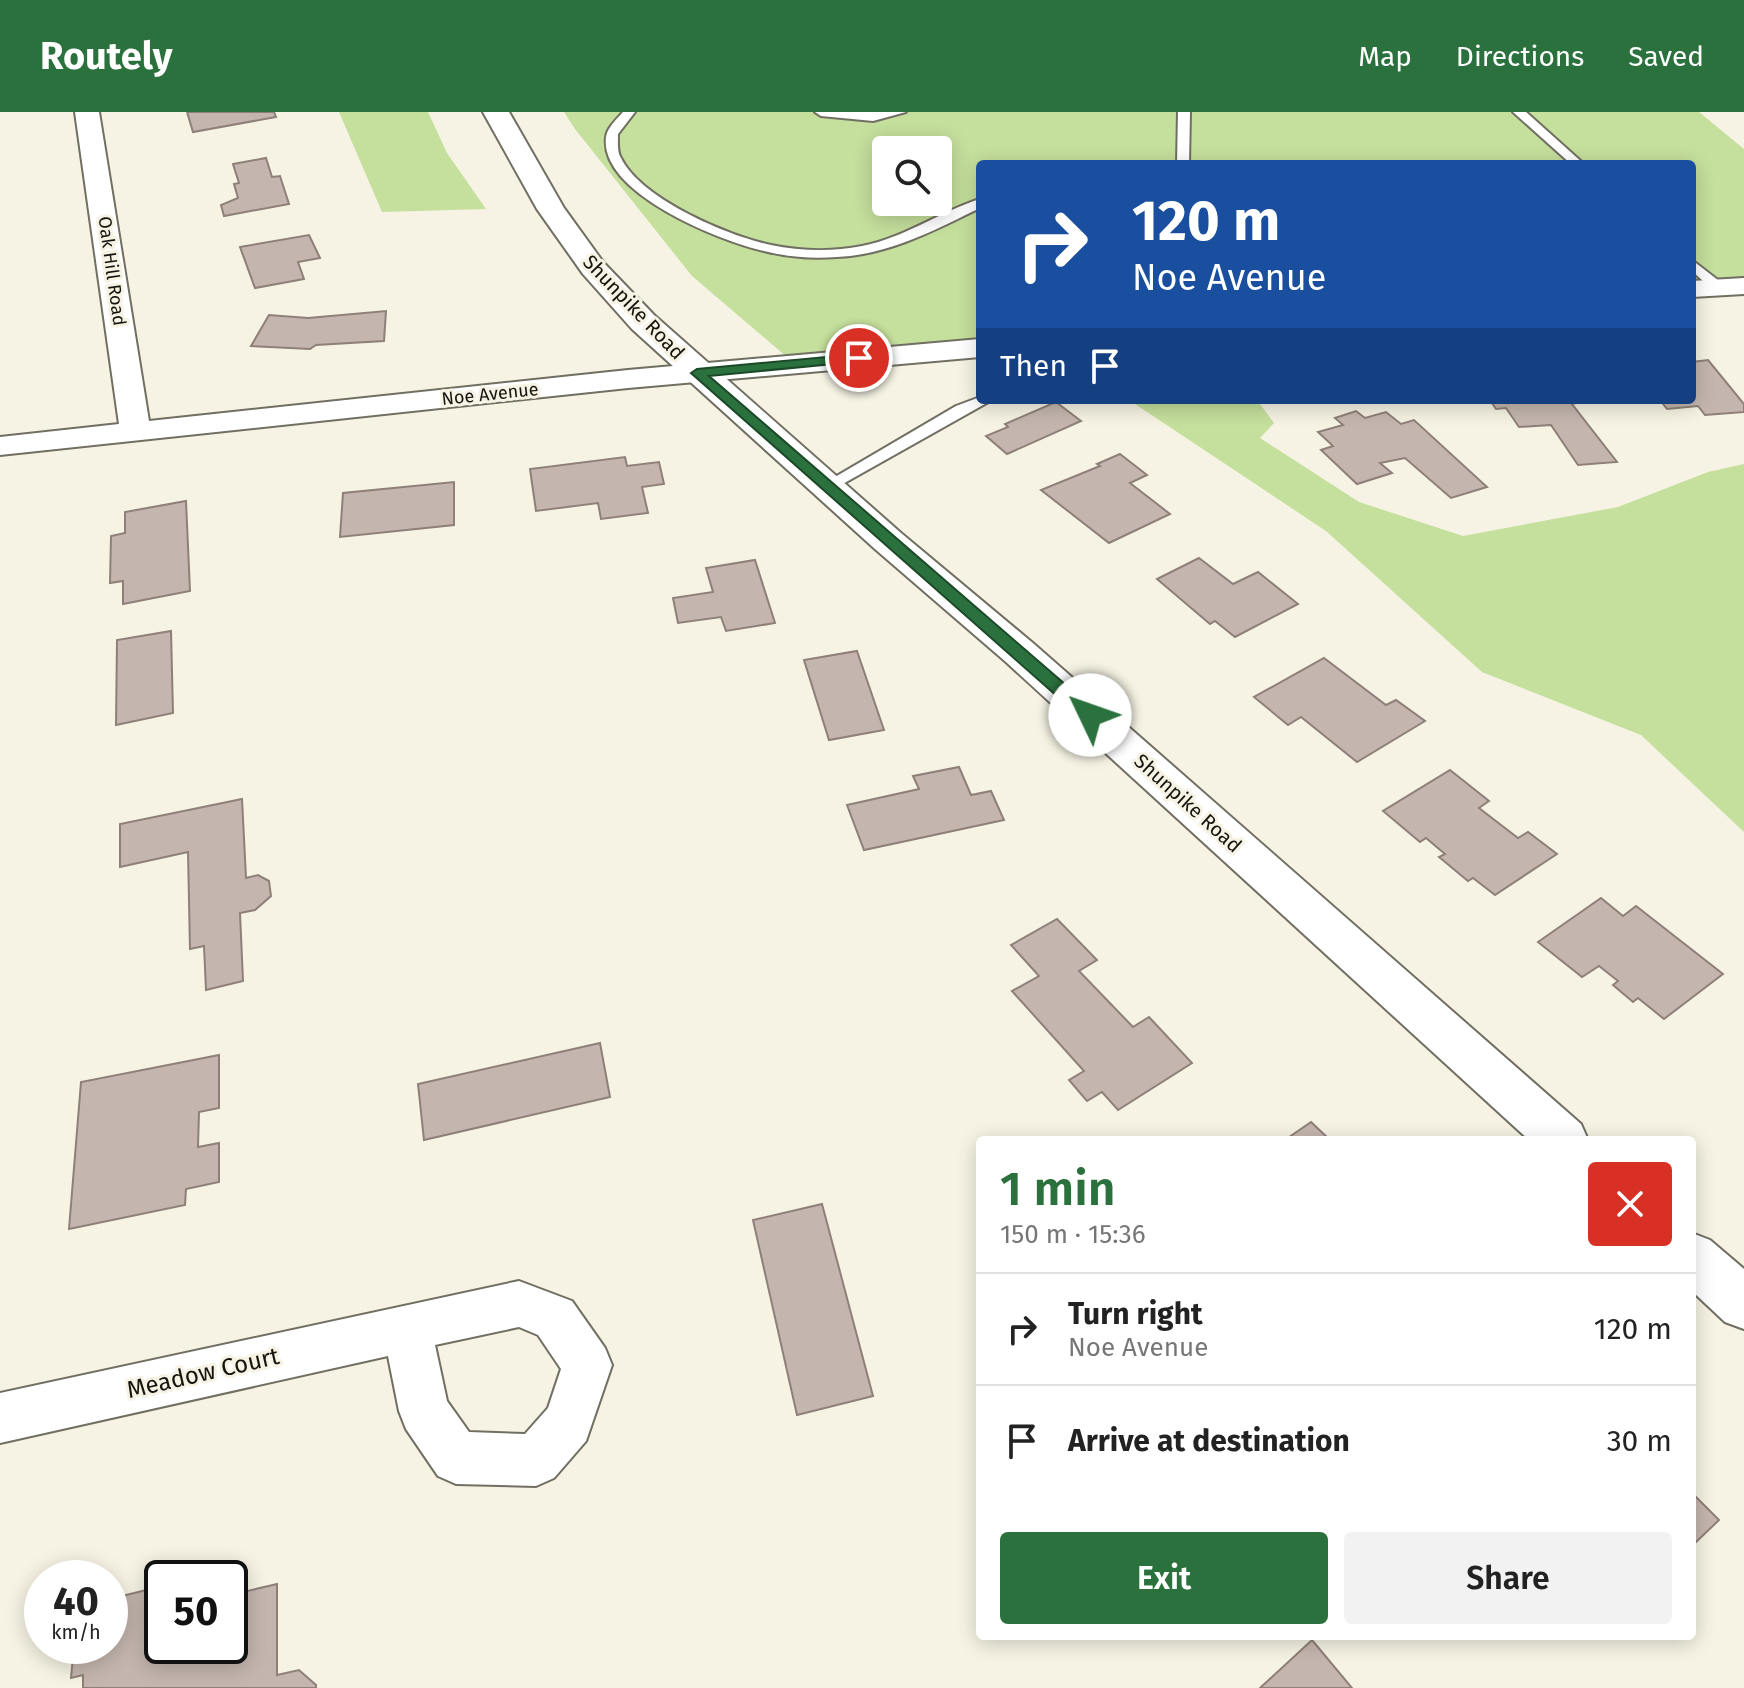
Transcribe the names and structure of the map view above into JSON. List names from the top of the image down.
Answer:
{
  "streets": {
    "main road": ["Shunpike Road"],
    "street": ["Oak Hill Road", "Noe Avenue", "Meadow Court"]
  },
  "crossings": [
    ["Oak Hill Road", "Noe Avenue"],
    ["Shunpike Road", "Noe Avenue"]
  ],
  "page": {
    "header": "Routely",
    "nav": ["Map", "Directions", "Saved"],
    "turn": ["120 m", "Noe Avenue"],
    "then": "Then",
    "heading": ["1 min", "150 m · 15:36"],
    "list": [
      {
        "name": "Turn right",
        "note": "Noe Avenue",
        "value": "120 m"
      },
      {
        "name": "Arrive at destination",
        "value": "30 m"
      }
    ],
    "buttons": ["Exit", "Share"],
    "speed": "40 km/h",
    "limit": "50"
  }
}
